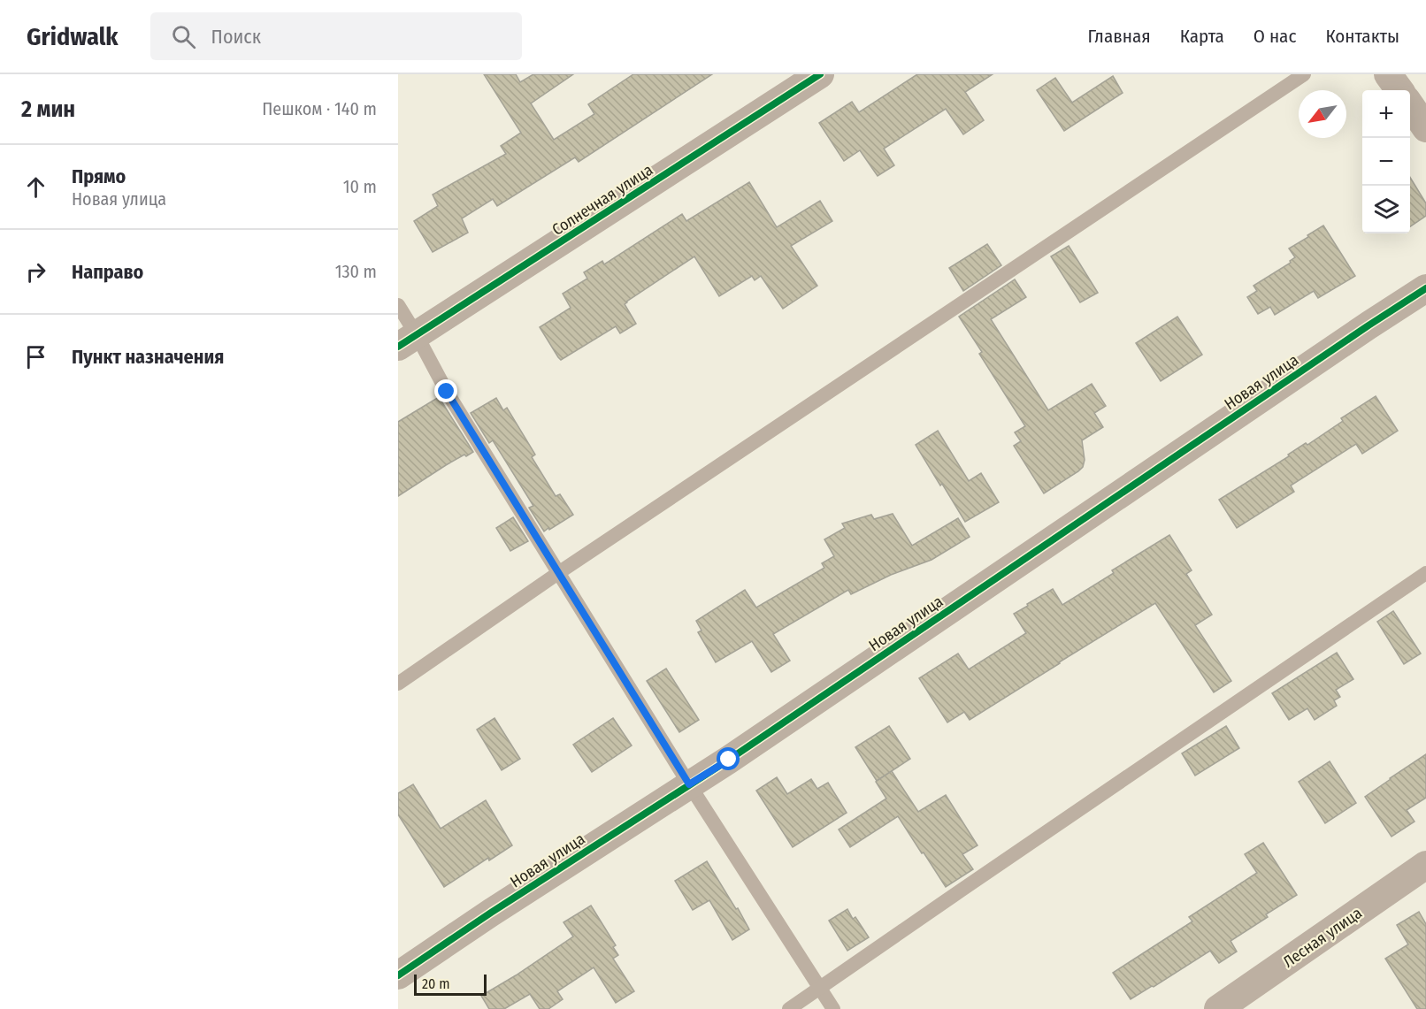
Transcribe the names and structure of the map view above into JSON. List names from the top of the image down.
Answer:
{
  "streets": {
    "street": ["Солнечная улица", "Новая улица", "Лесная улица"]
  },
  "scale_bar": "20 m",
  "north": "bottom left",
  "page": {
    "header": "Gridwalk",
    "search": "Поиск",
    "nav": [
      "Главная",
      "Карта",
      "О нас",
      "Контакты"
    ],
    "heading": ["2 мин", "Пешком · 140 m"],
    "map_buttons": ["+", "−"],
    "list": [
      ["Прямо", "Новая улица", "10 m"],
      ["Направо", "130 m"],
      "Пункт назначения"
    ],
    "scale": "20 m"
  }
}
